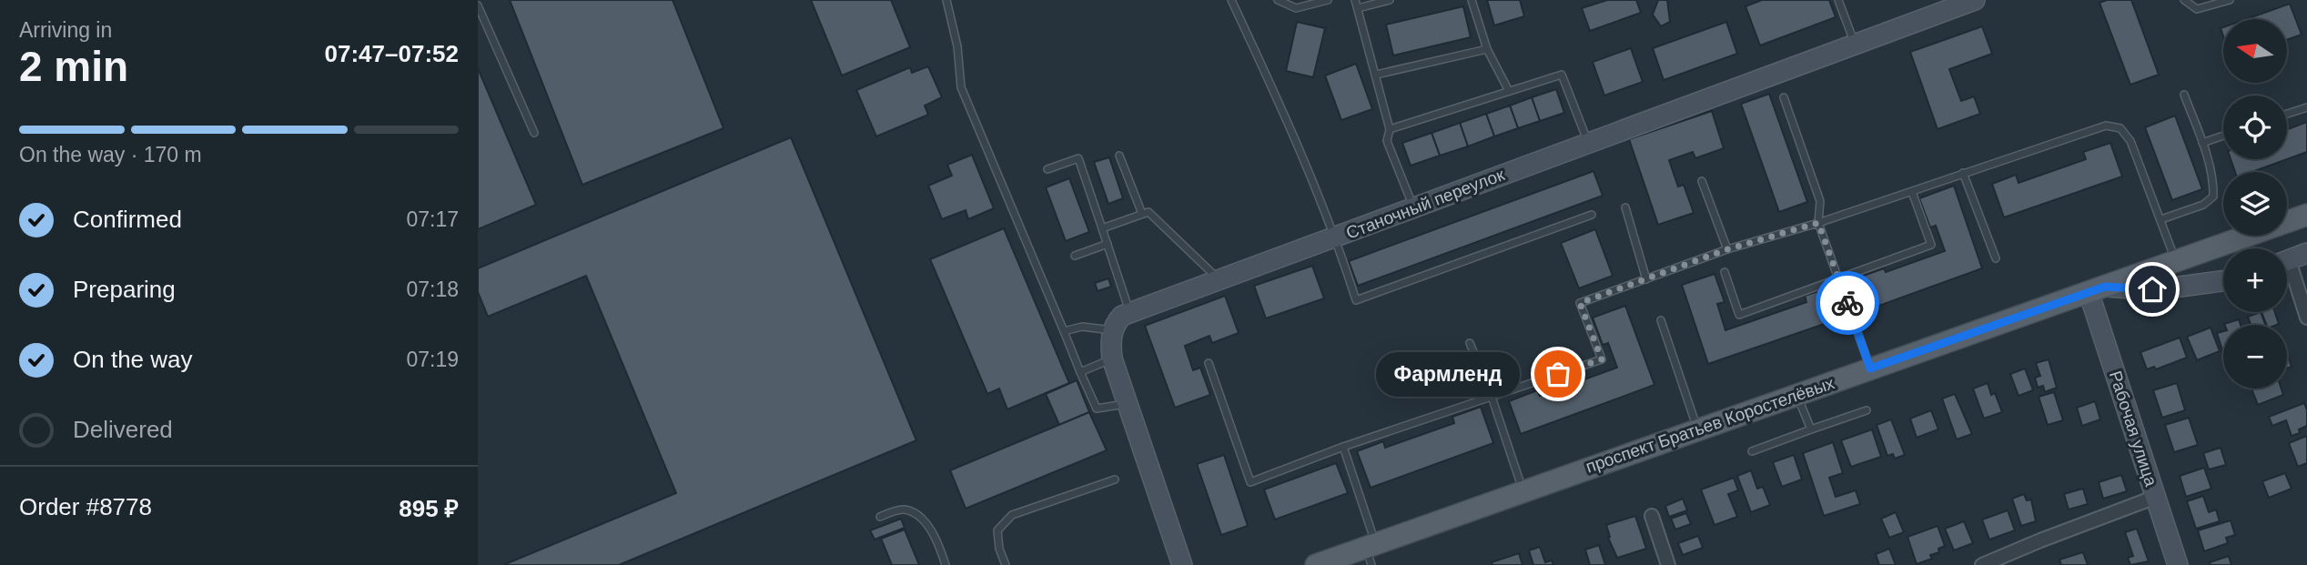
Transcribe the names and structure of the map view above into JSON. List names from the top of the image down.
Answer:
{
  "streets": {
    "main road": ["Станочный переулок", "проспект Братьев Коростелёвых", "Рабочая улица"]
  },
  "crossings": [
    ["проспект Братьев Коростелёвых", "Рабочая улица"]
  ],
  "places": ["Фармленд"],
  "north": "left",
  "page": {
    "heading": ["2 min", "Arriving in", "07:47–07:52"],
    "panel": ["Order #8778", "895 ₽"],
    "map_buttons": ["+", "−"],
    "bar": "On the way · 170 m",
    "list": [
      ["Confirmed", "07:17"],
      ["Preparing", "07:18"],
      ["On the way", "07:19"],
      "Delivered"
    ],
    "bubble": "Фармленд"
  }
}
